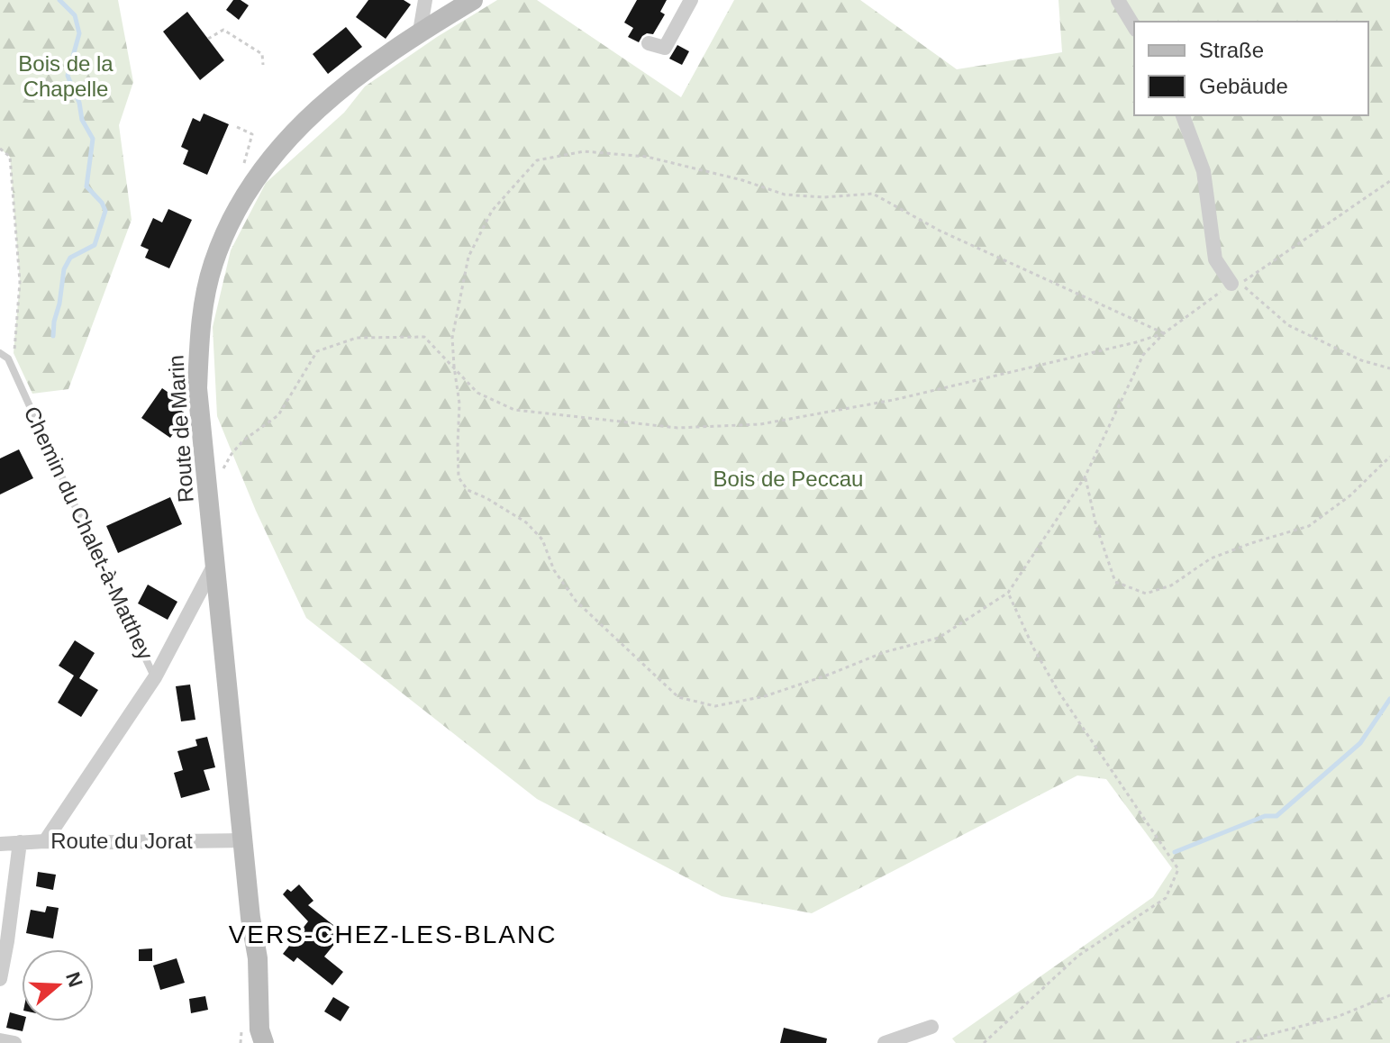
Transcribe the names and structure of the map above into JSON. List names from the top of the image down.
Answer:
{
  "streets": {
    "main road": ["Route de Marin"],
    "street": ["Route du Jorat"],
    "lane": ["Chemin du Chalet-à-Matthey"]
  },
  "crossings": [
    ["Route de Marin", "Route du Jorat"]
  ],
  "districts": ["VERS-CHEZ-LES-BLANC"],
  "parks": ["Bois de la Chapelle", "Bois de Peccau"],
  "legend": ["Straße", "Gebäude"],
  "north": "right"
}
